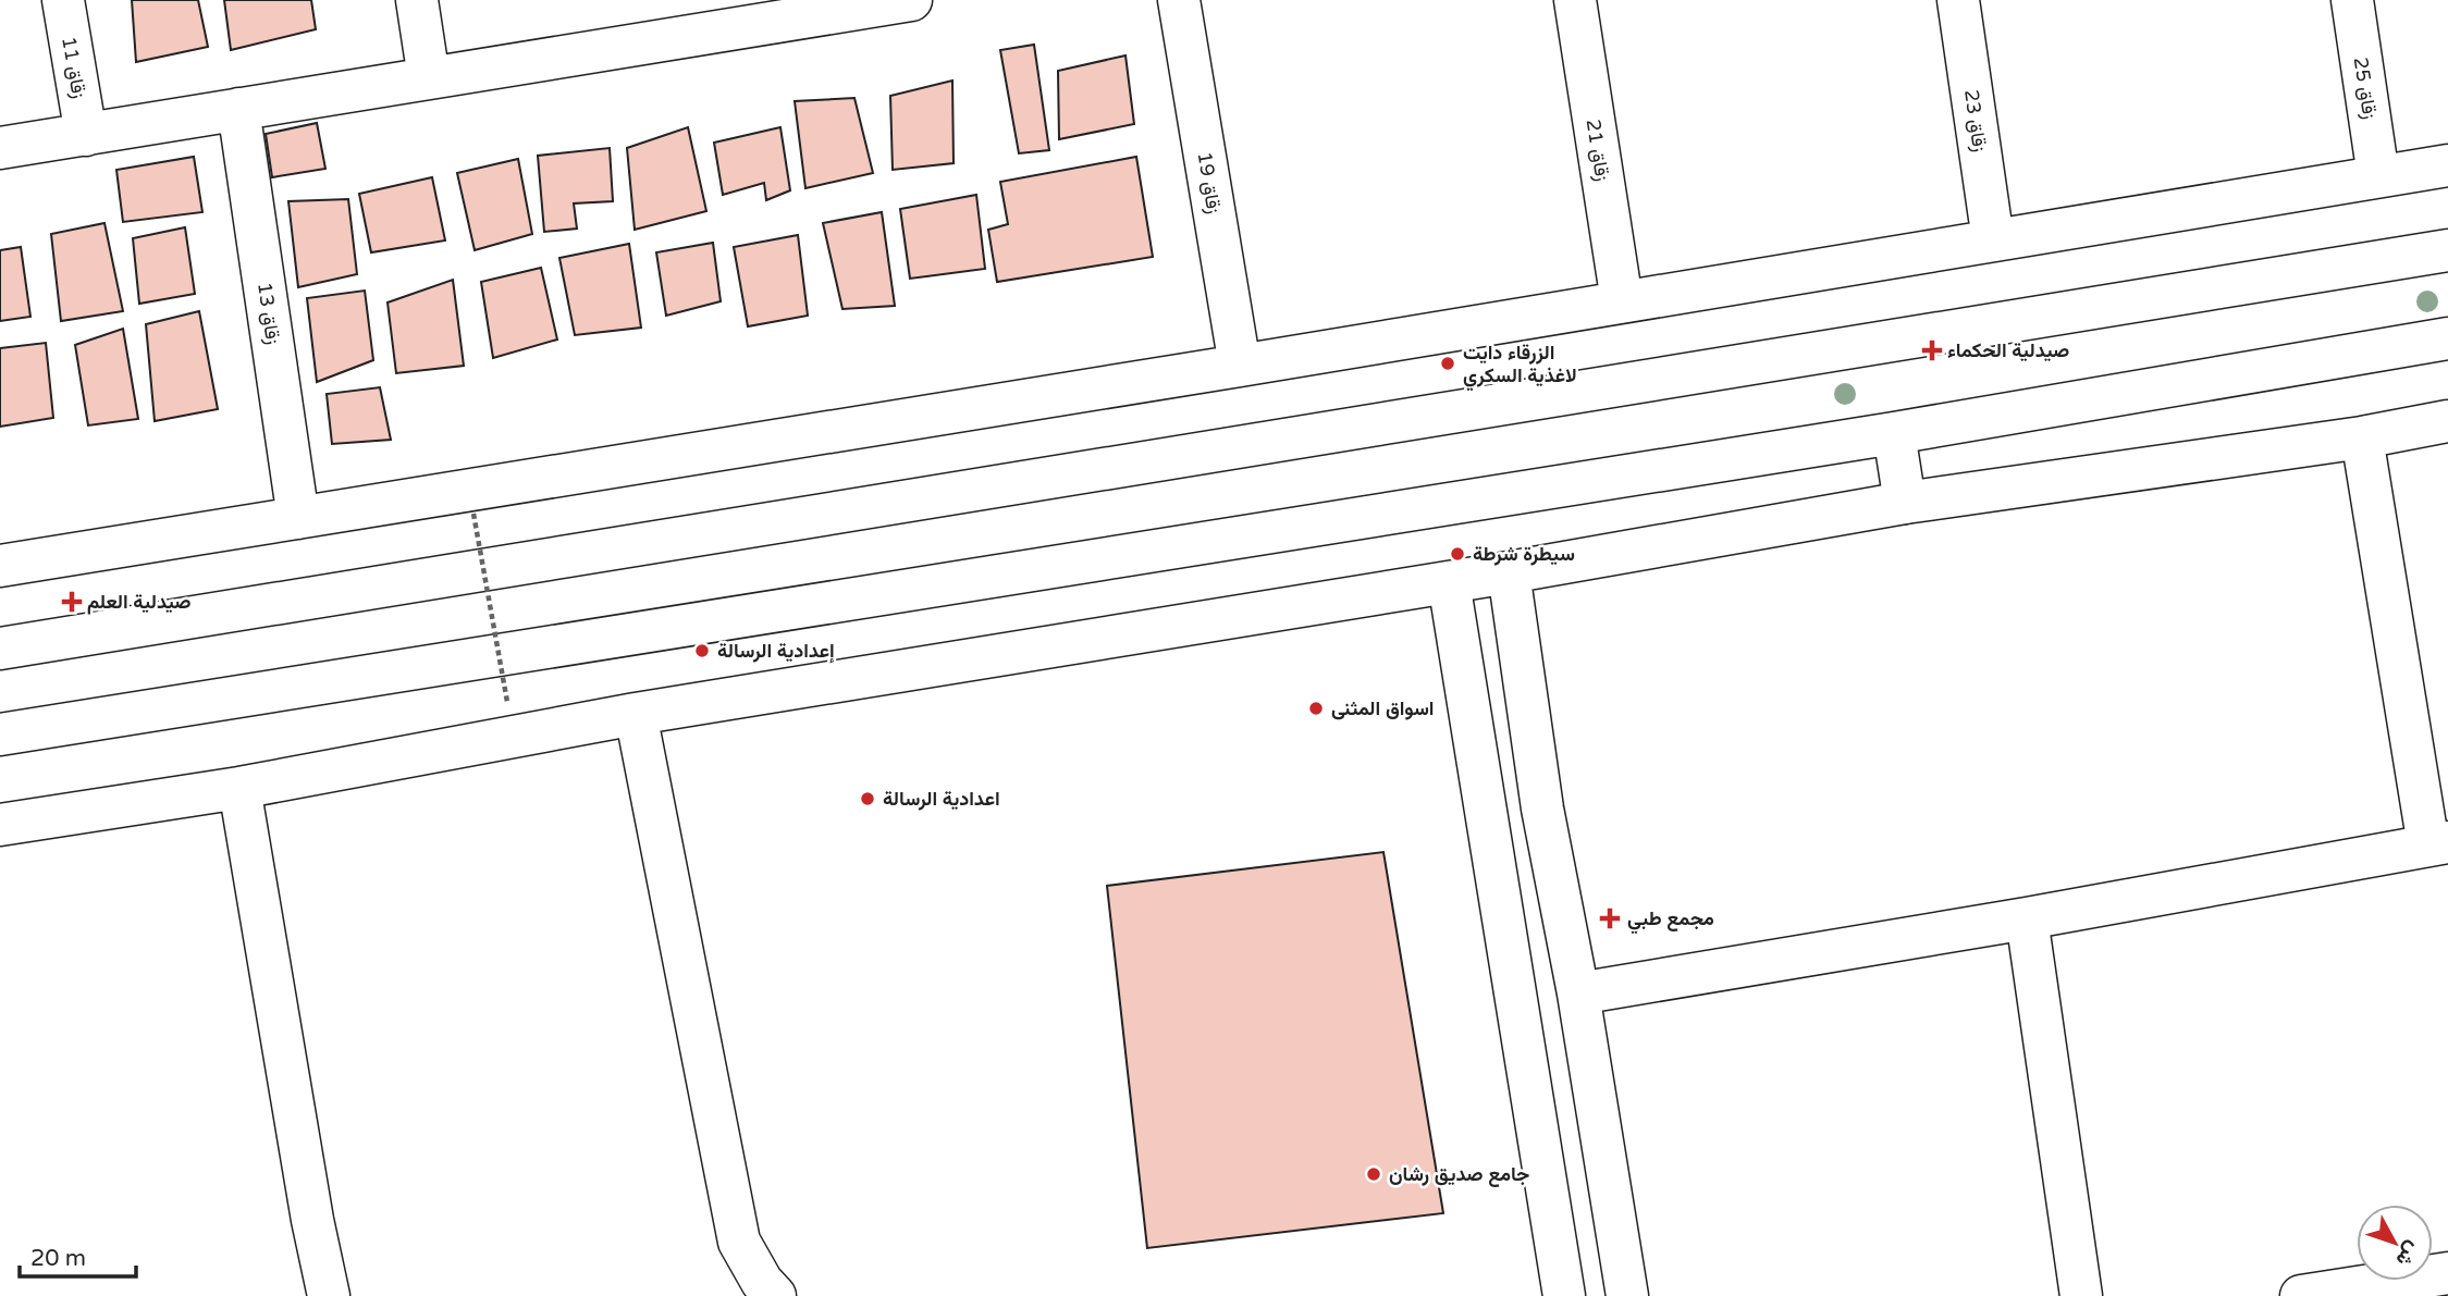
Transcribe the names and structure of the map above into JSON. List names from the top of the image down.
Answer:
{
  "streets": {
    "main road": [
      "زقاق 11",
      "زقاق 25",
      "زقاق 23",
      "زقاق 21",
      "زقاق 19",
      "زقاق 13"
    ]
  },
  "places": {
    "health": ["صيدلية الحكماء", "صيدلية العلم", "مجمع طبي"],
    "other": [
      "الزرقاء دايت لاغذية السكري",
      "سيطرة شرطة",
      "إعدادية الرسالة",
      "اسواق المثنى",
      "اعدادية الرسالة",
      "جامع صديق رشان"
    ]
  },
  "scale_bar": "20 m",
  "north": "bottom right"
}
